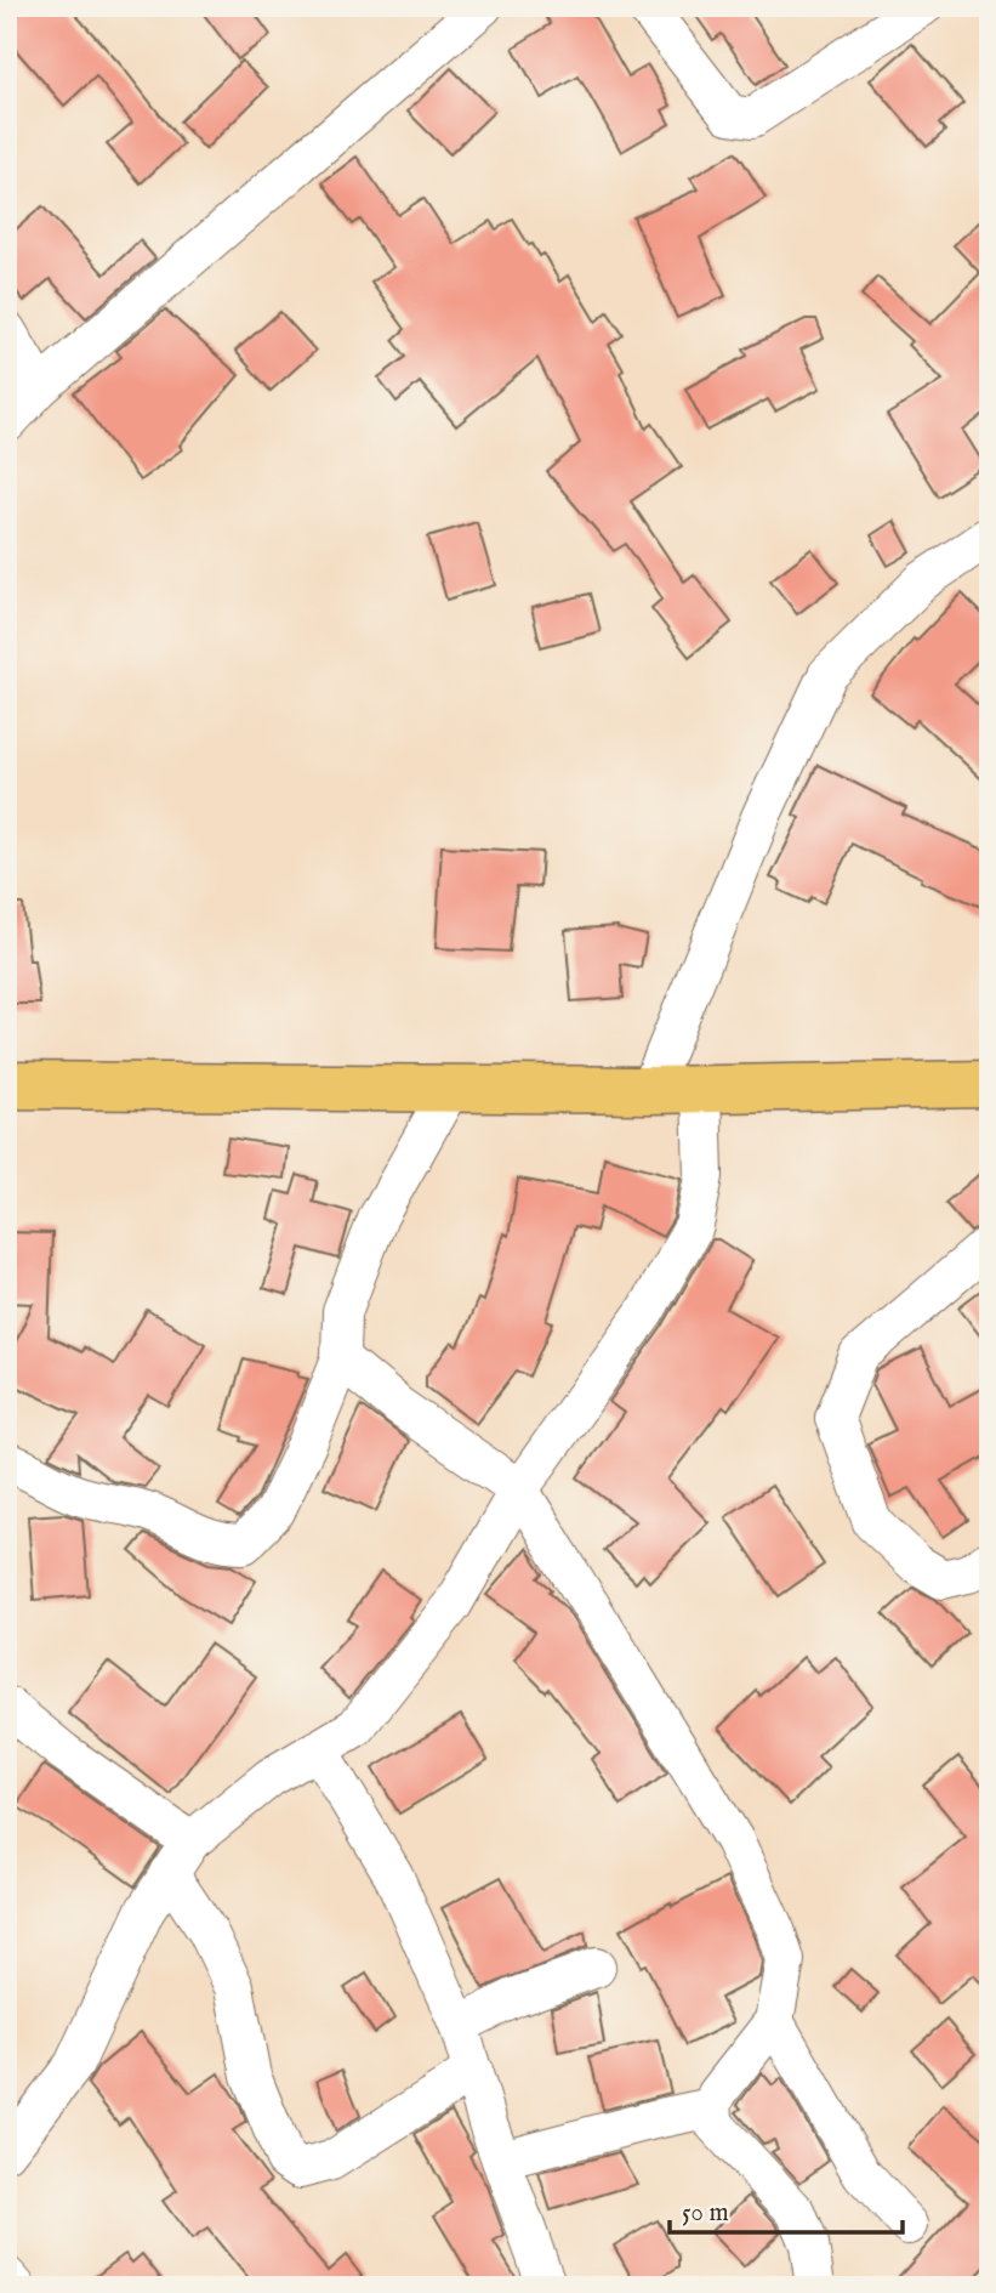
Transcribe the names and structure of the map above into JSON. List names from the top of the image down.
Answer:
{
  "scale_bar": "50 m"
}
